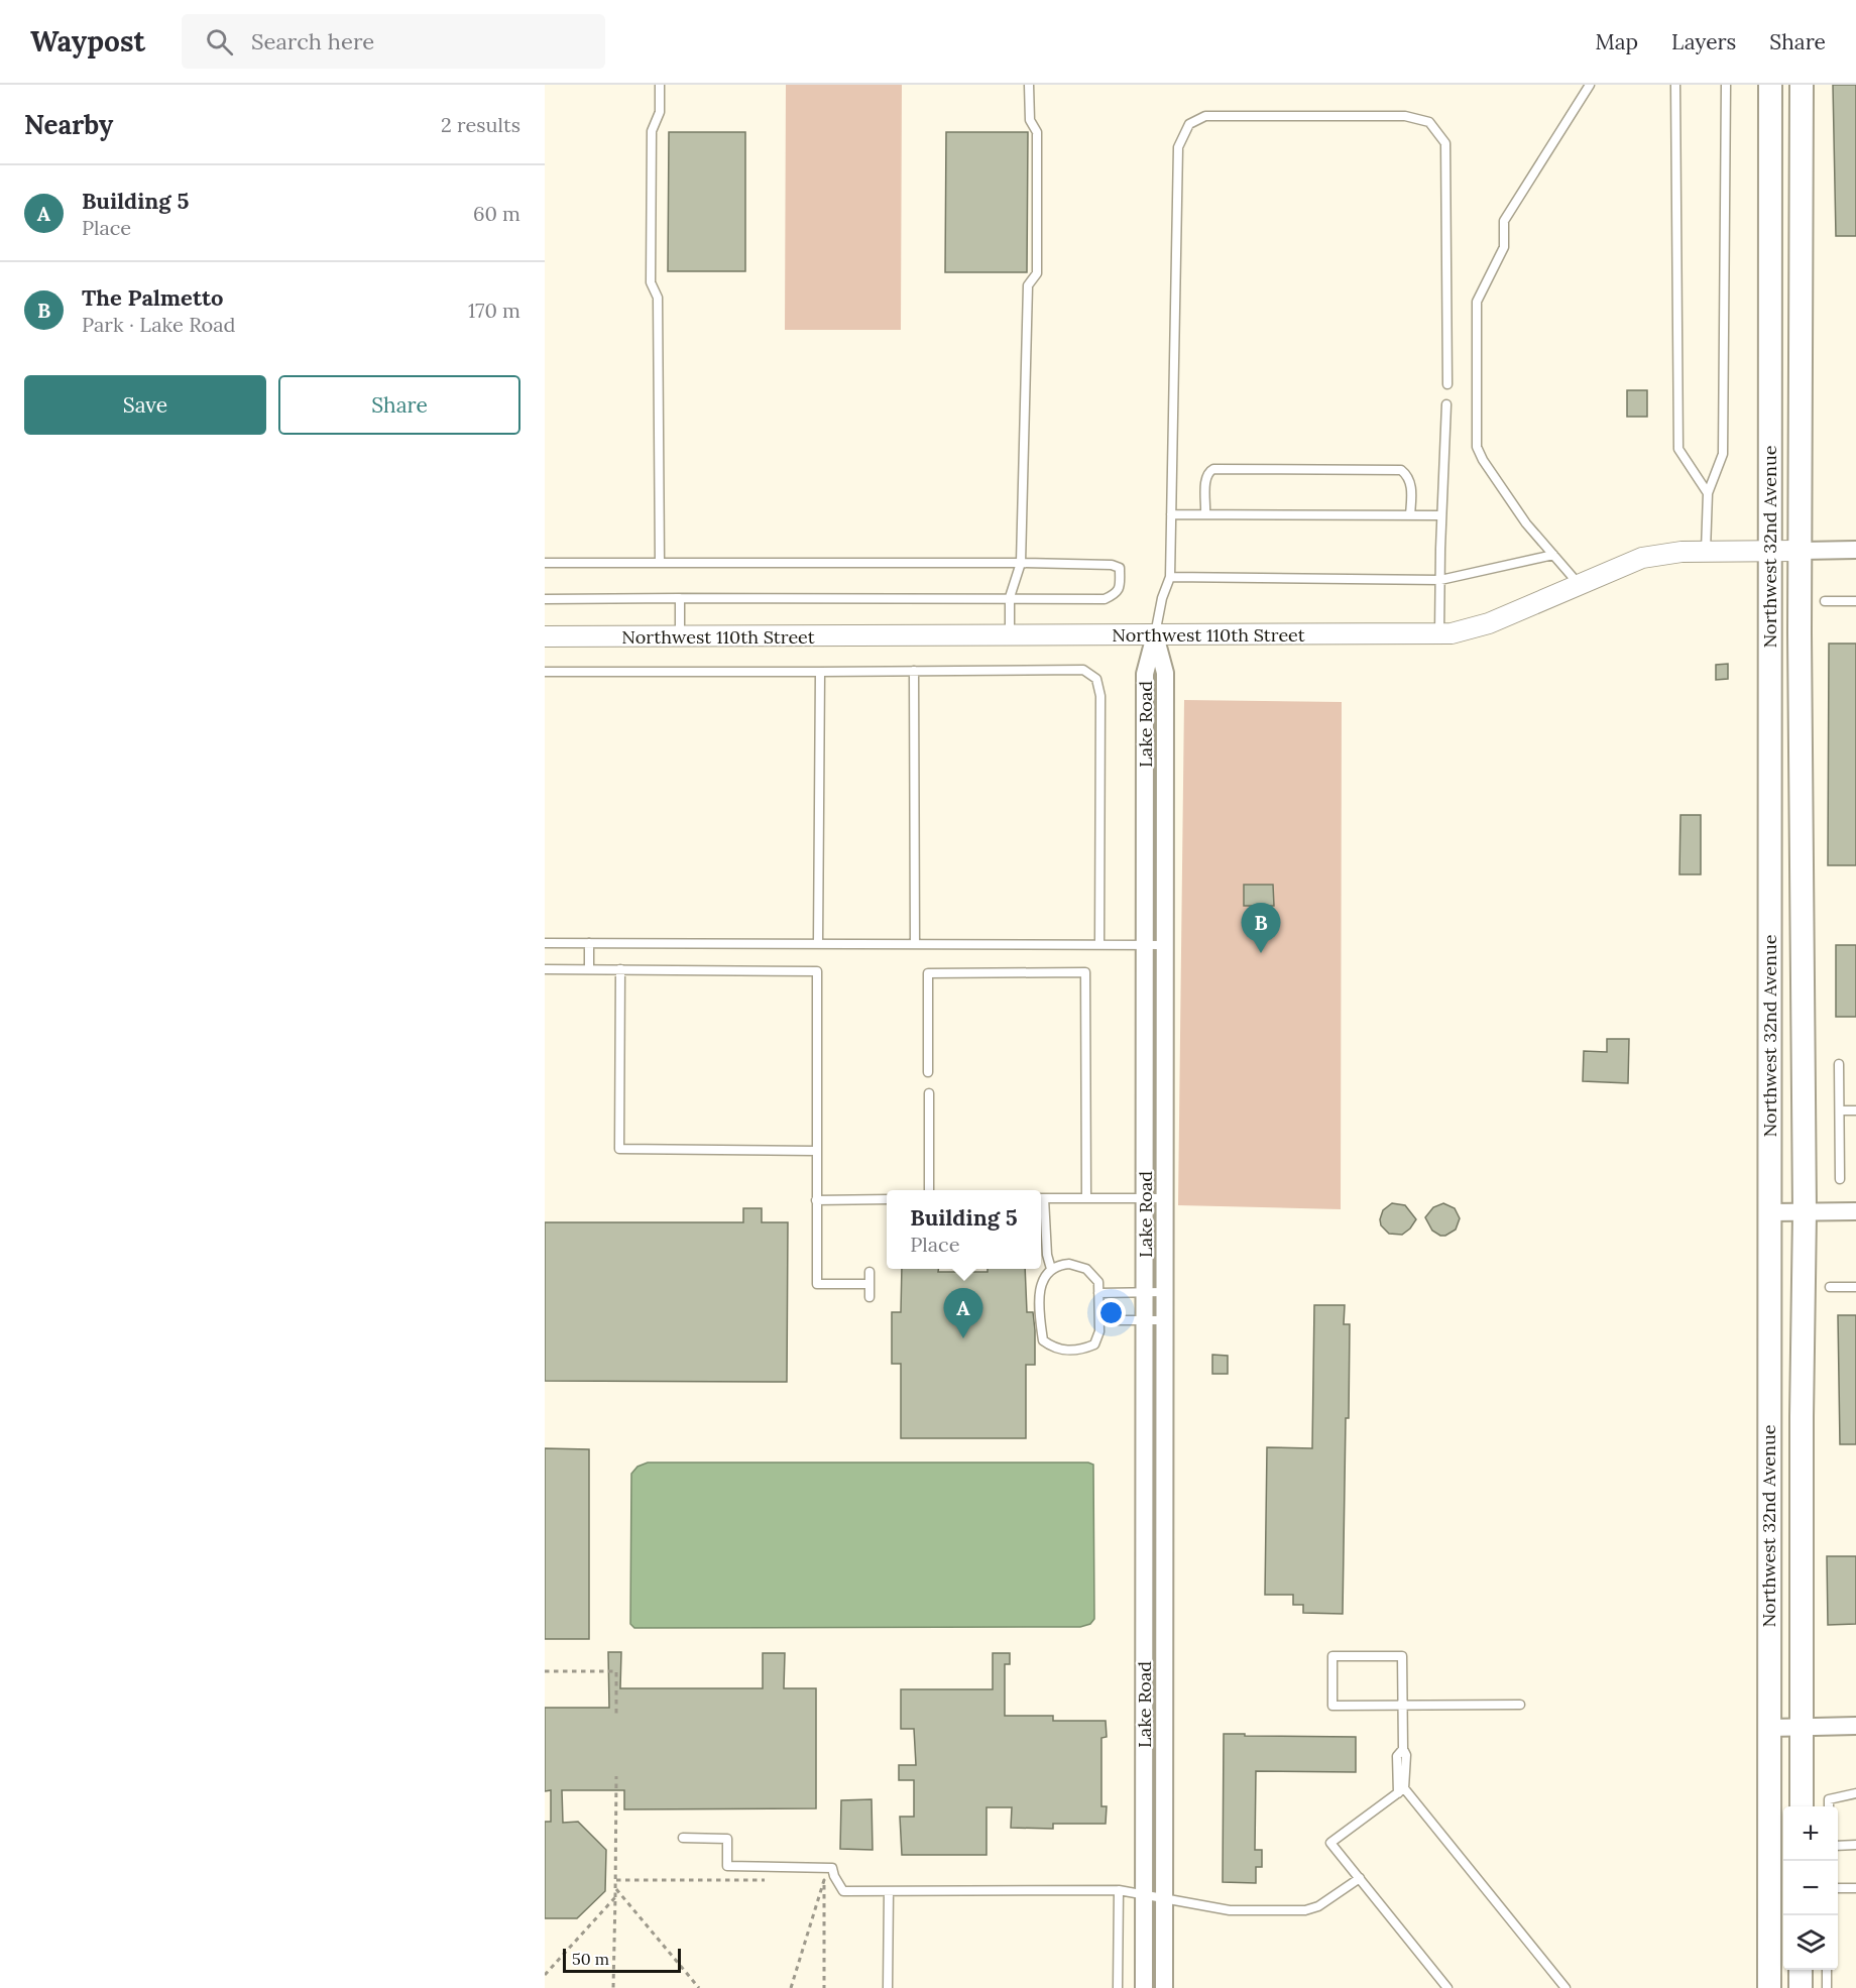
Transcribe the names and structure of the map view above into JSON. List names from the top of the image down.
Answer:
{
  "streets": {
    "main road": ["Northwest 32nd Avenue"],
    "street": ["Northwest 110th Street", "Lake Road"]
  },
  "crossings": [
    ["Northwest 32nd Avenue", "Northwest 110th Street"],
    ["Northwest 110th Street", "Lake Road"]
  ],
  "scale_bar": "50 m",
  "page": {
    "header": "Waypost",
    "search": "Search here",
    "nav": ["Map", "Layers", "Share"],
    "heading": ["Nearby", "2 results"],
    "list": [
      {
        "mark": "A",
        "name": "Building 5",
        "note": "Place",
        "value": "60 m"
      },
      {
        "mark": "B",
        "name": "The Palmetto",
        "note": "Park · Lake Road",
        "value": "170 m"
      }
    ],
    "buttons": ["Save", "Share"],
    "pins": ["B", "A"],
    "popup": ["Building 5", "Place"],
    "map_buttons": ["+", "−"],
    "scale": "50 m"
  }
}
